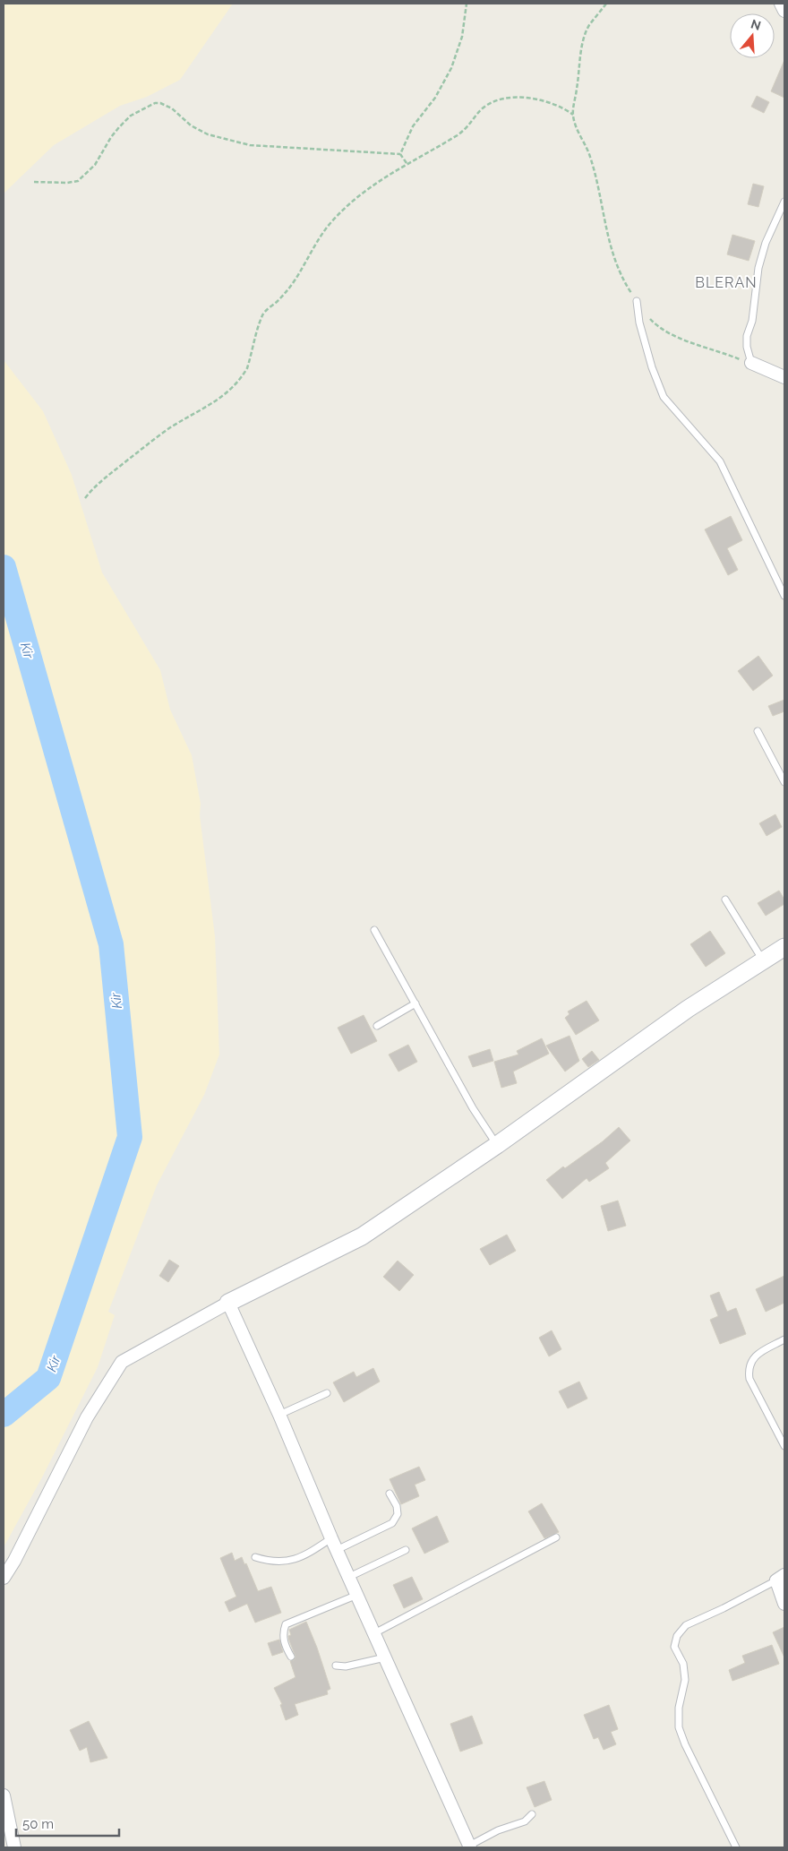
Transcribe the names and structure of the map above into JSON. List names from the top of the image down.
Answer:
{
  "districts": ["BLERAN"],
  "water": ["Kir"],
  "scale_bar": "50 m",
  "north": "top"
}
